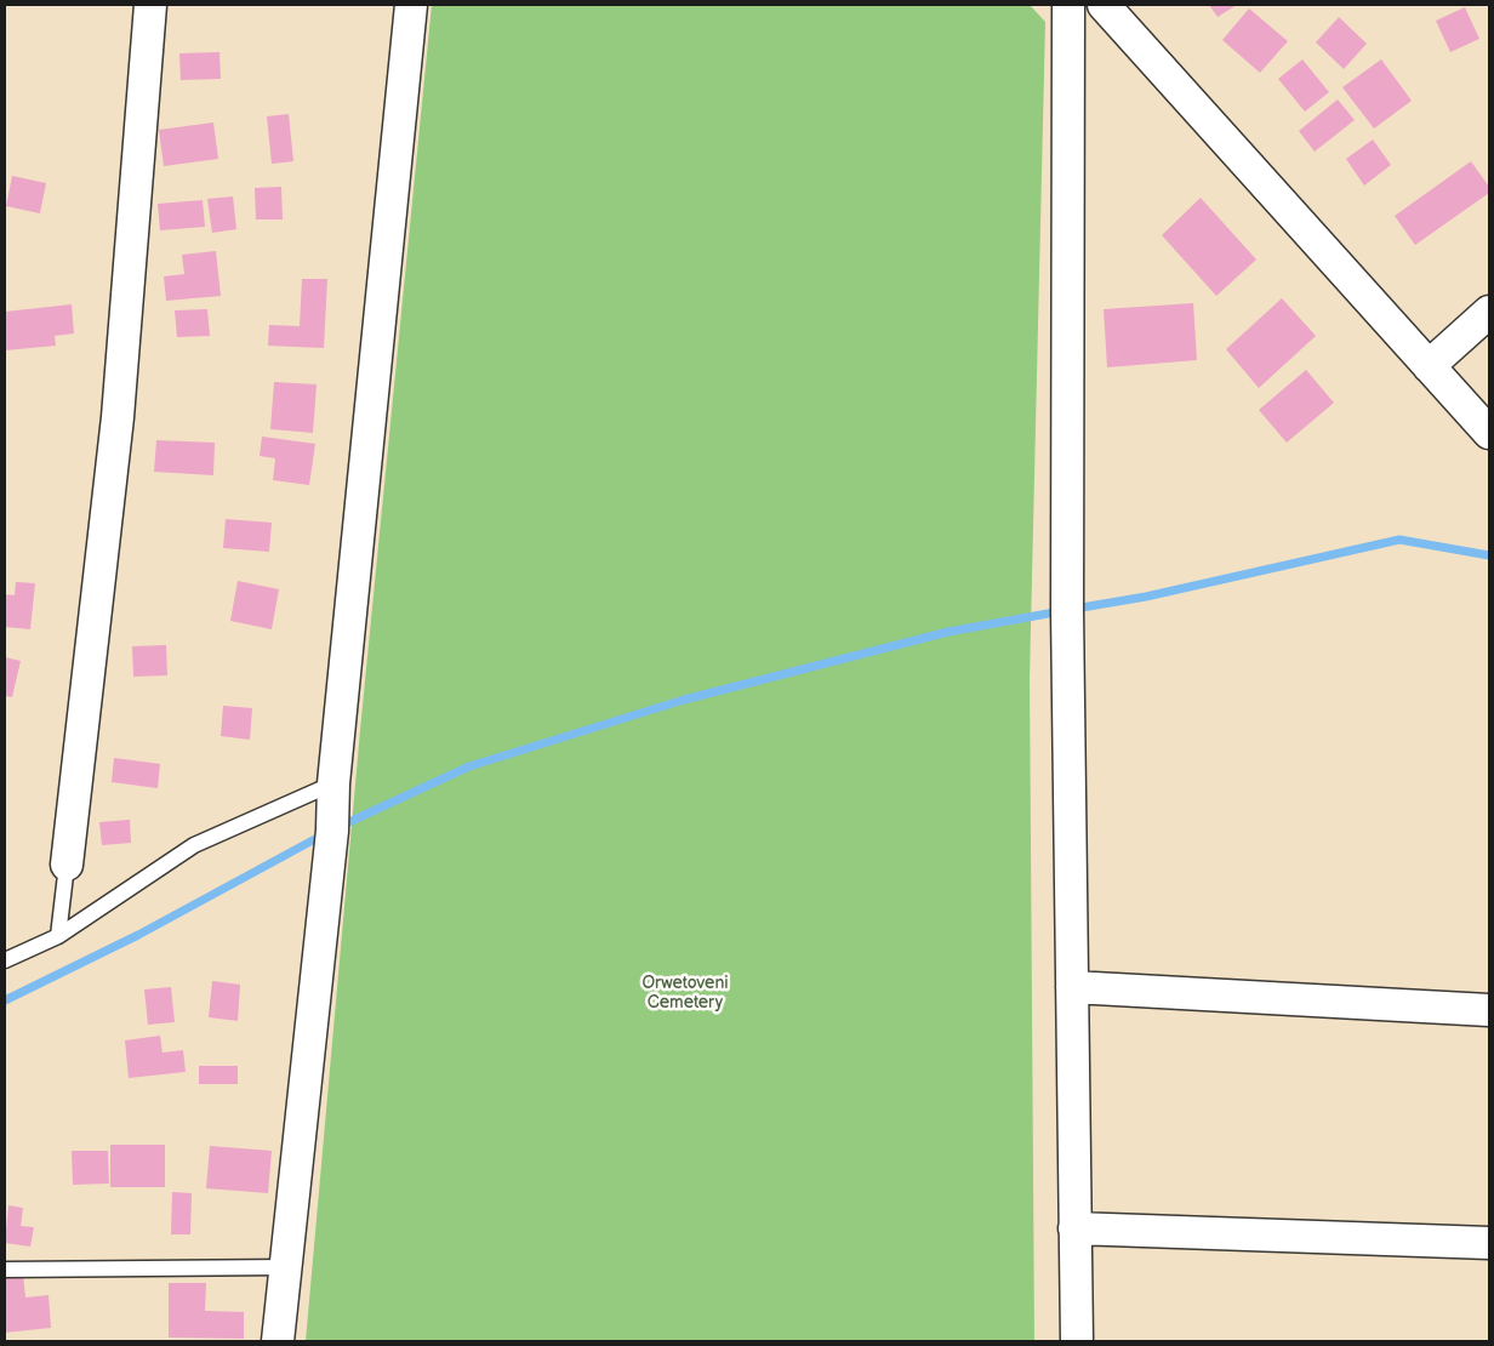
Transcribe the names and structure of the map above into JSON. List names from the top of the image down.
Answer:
{
  "parks": ["Orwetoveni Cemetery"]
}
